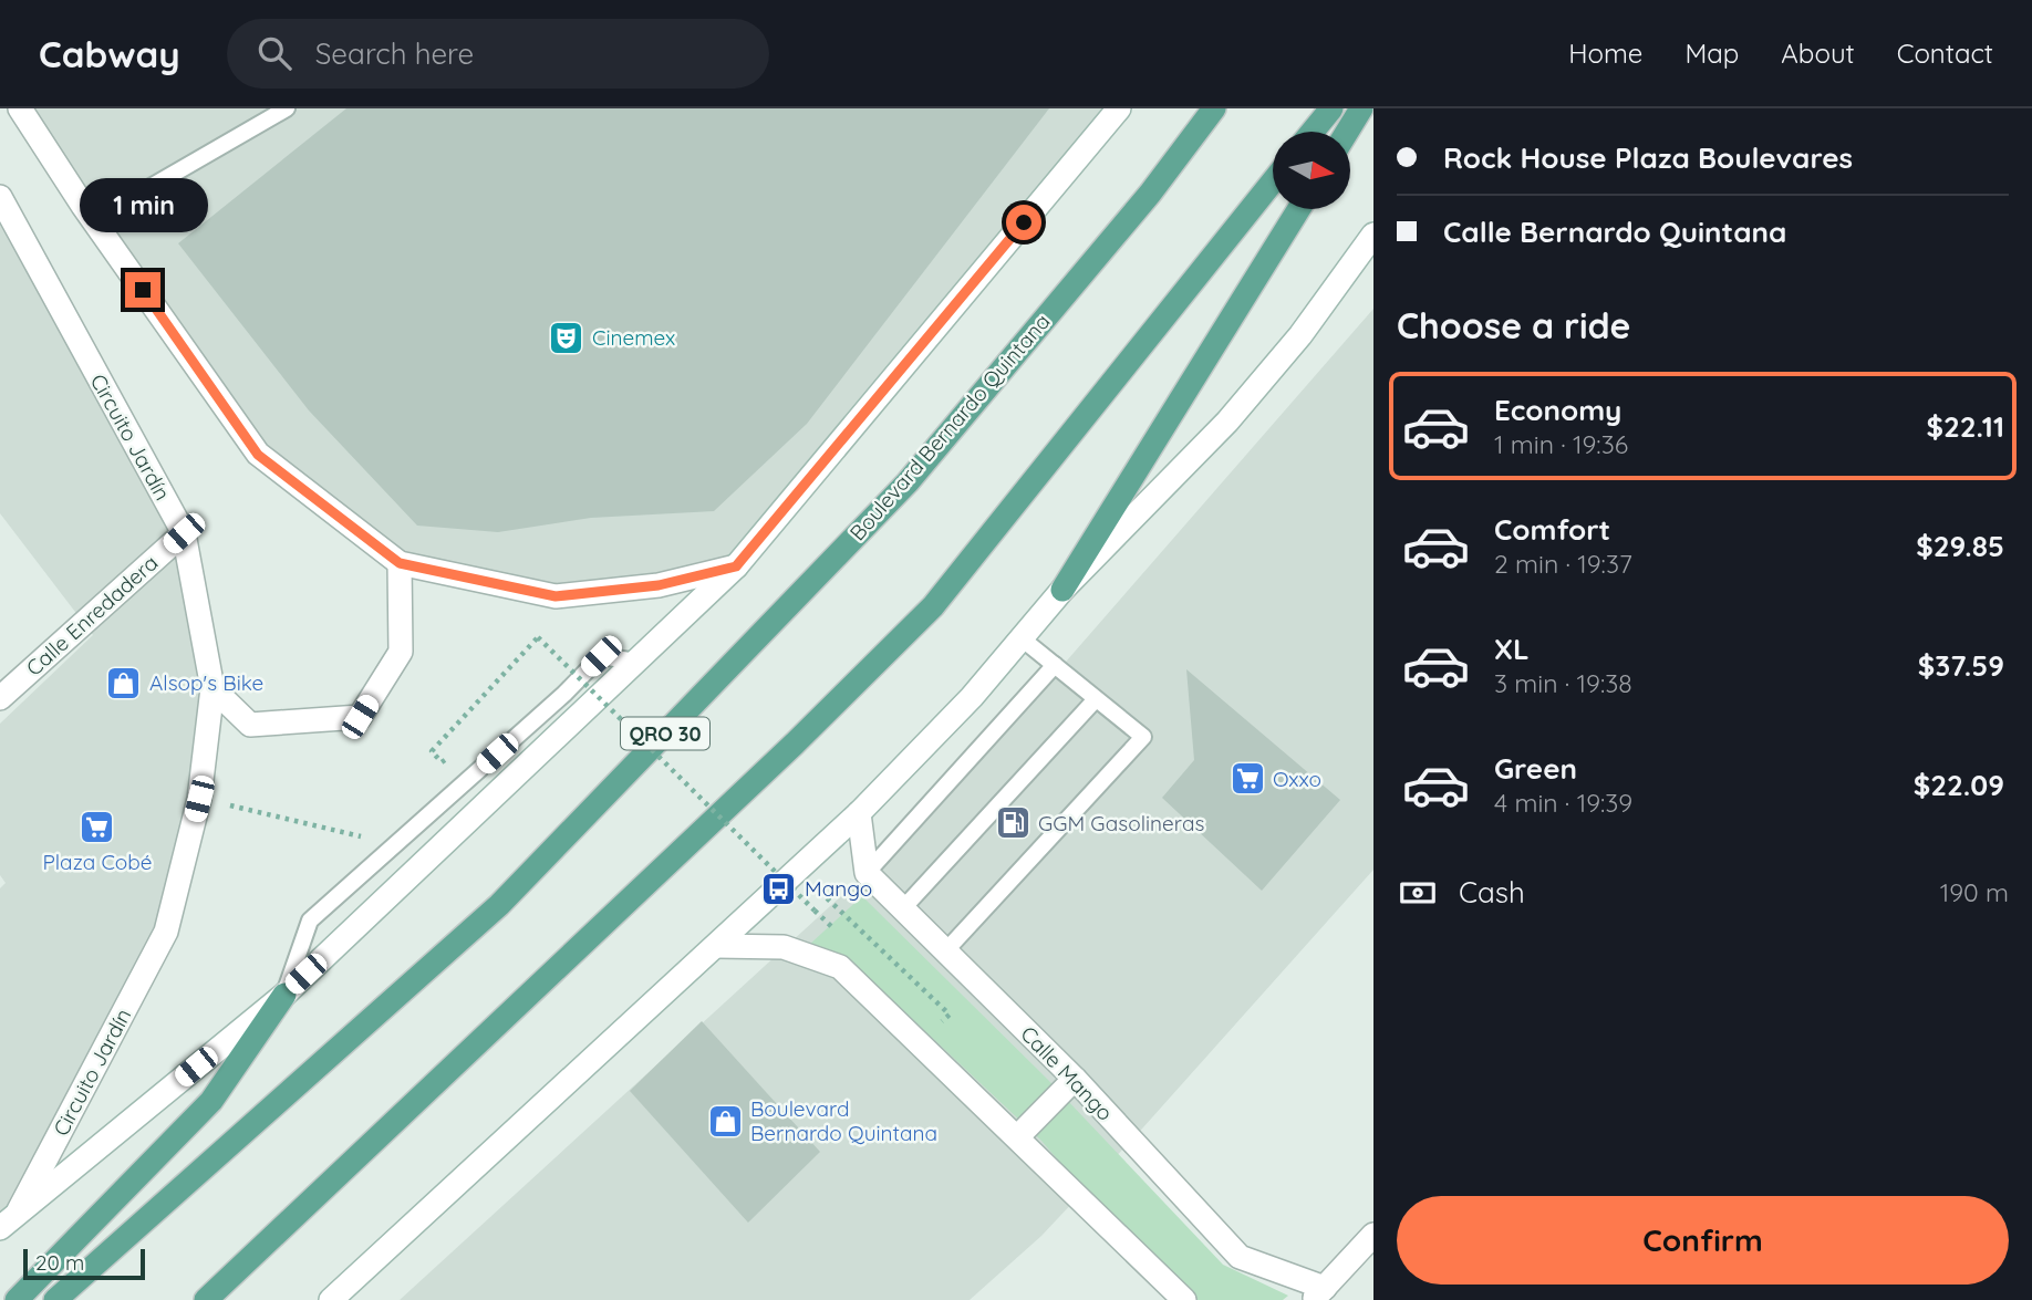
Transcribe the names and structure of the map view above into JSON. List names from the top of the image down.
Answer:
{
  "streets": {
    "main road": ["Boulevard Bernardo Quintana", "QRO 30"],
    "street": ["Circuito Jardín", "Calle Enredadera", "Calle Mango"]
  },
  "crossings": [
    ["Circuito Jardín", "Calle Enredadera"]
  ],
  "places": {
    "theatre": ["Cinemex"],
    "shop": ["Alsop's Bike", "Boulevard Bernardo Quintana"],
    "supermarket": ["Oxxo", "Plaza Cobé"],
    "fuel station": ["GGM Gasolineras"],
    "bus stop": ["Mango"]
  },
  "scale_bar": "20 m",
  "north": "right",
  "page": {
    "header": "Cabway",
    "search": "Search here",
    "nav": [
      "Home",
      "Map",
      "About",
      "Contact"
    ],
    "banner": ["Rock House Plaza Boulevares", "Calle Bernardo Quintana"],
    "bubble": "1 min",
    "heading": "Choose a ride",
    "list": [
      {
        "name": "Economy",
        "note": "1 min · 19:36",
        "value": "$22.11"
      },
      {
        "name": "Comfort",
        "note": "2 min · 19:37",
        "value": "$29.85"
      },
      {
        "name": "XL",
        "note": "3 min · 19:38",
        "value": "$37.59"
      },
      {
        "name": "Green",
        "note": "4 min · 19:39",
        "value": "$22.09"
      }
    ],
    "pay": ["Cash", "190 m"],
    "buttons": "Confirm",
    "scale": "20 m"
  }
}
